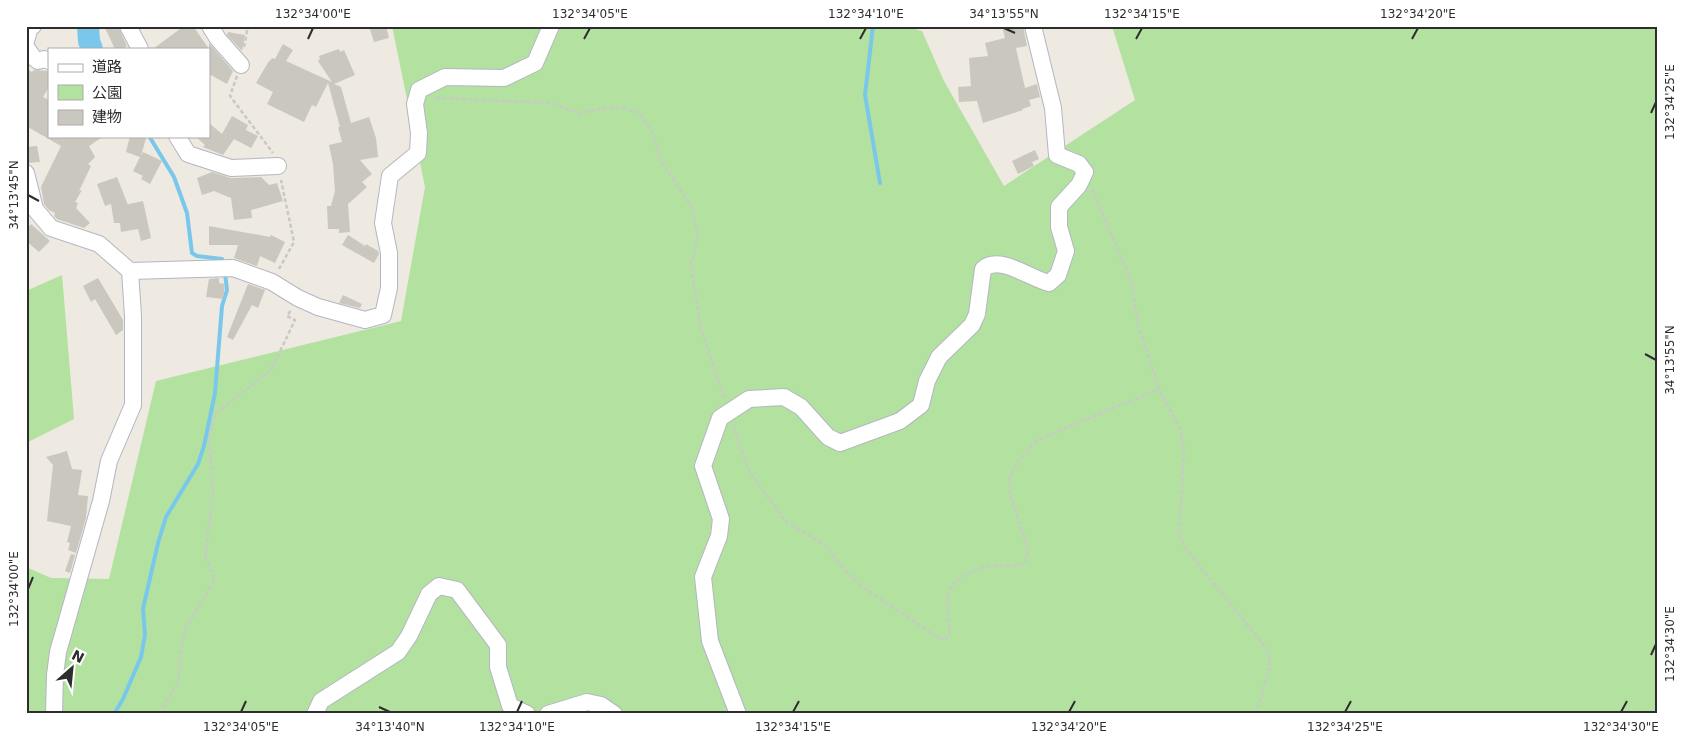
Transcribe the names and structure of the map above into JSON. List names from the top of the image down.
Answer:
{
  "legend": ["道路", "公園", "建物"],
  "north": "top right",
  "coordinates": [
    "132°34'00\"E",
    "132°34'05\"E",
    "132°34'10\"E",
    "34°13'55\"N",
    "132°34'15\"E",
    "132°34'20\"E",
    "132°34'25\"E",
    "34°13'45\"N",
    "132°34'30\"E",
    "34°13'40\"N"
  ]
}
